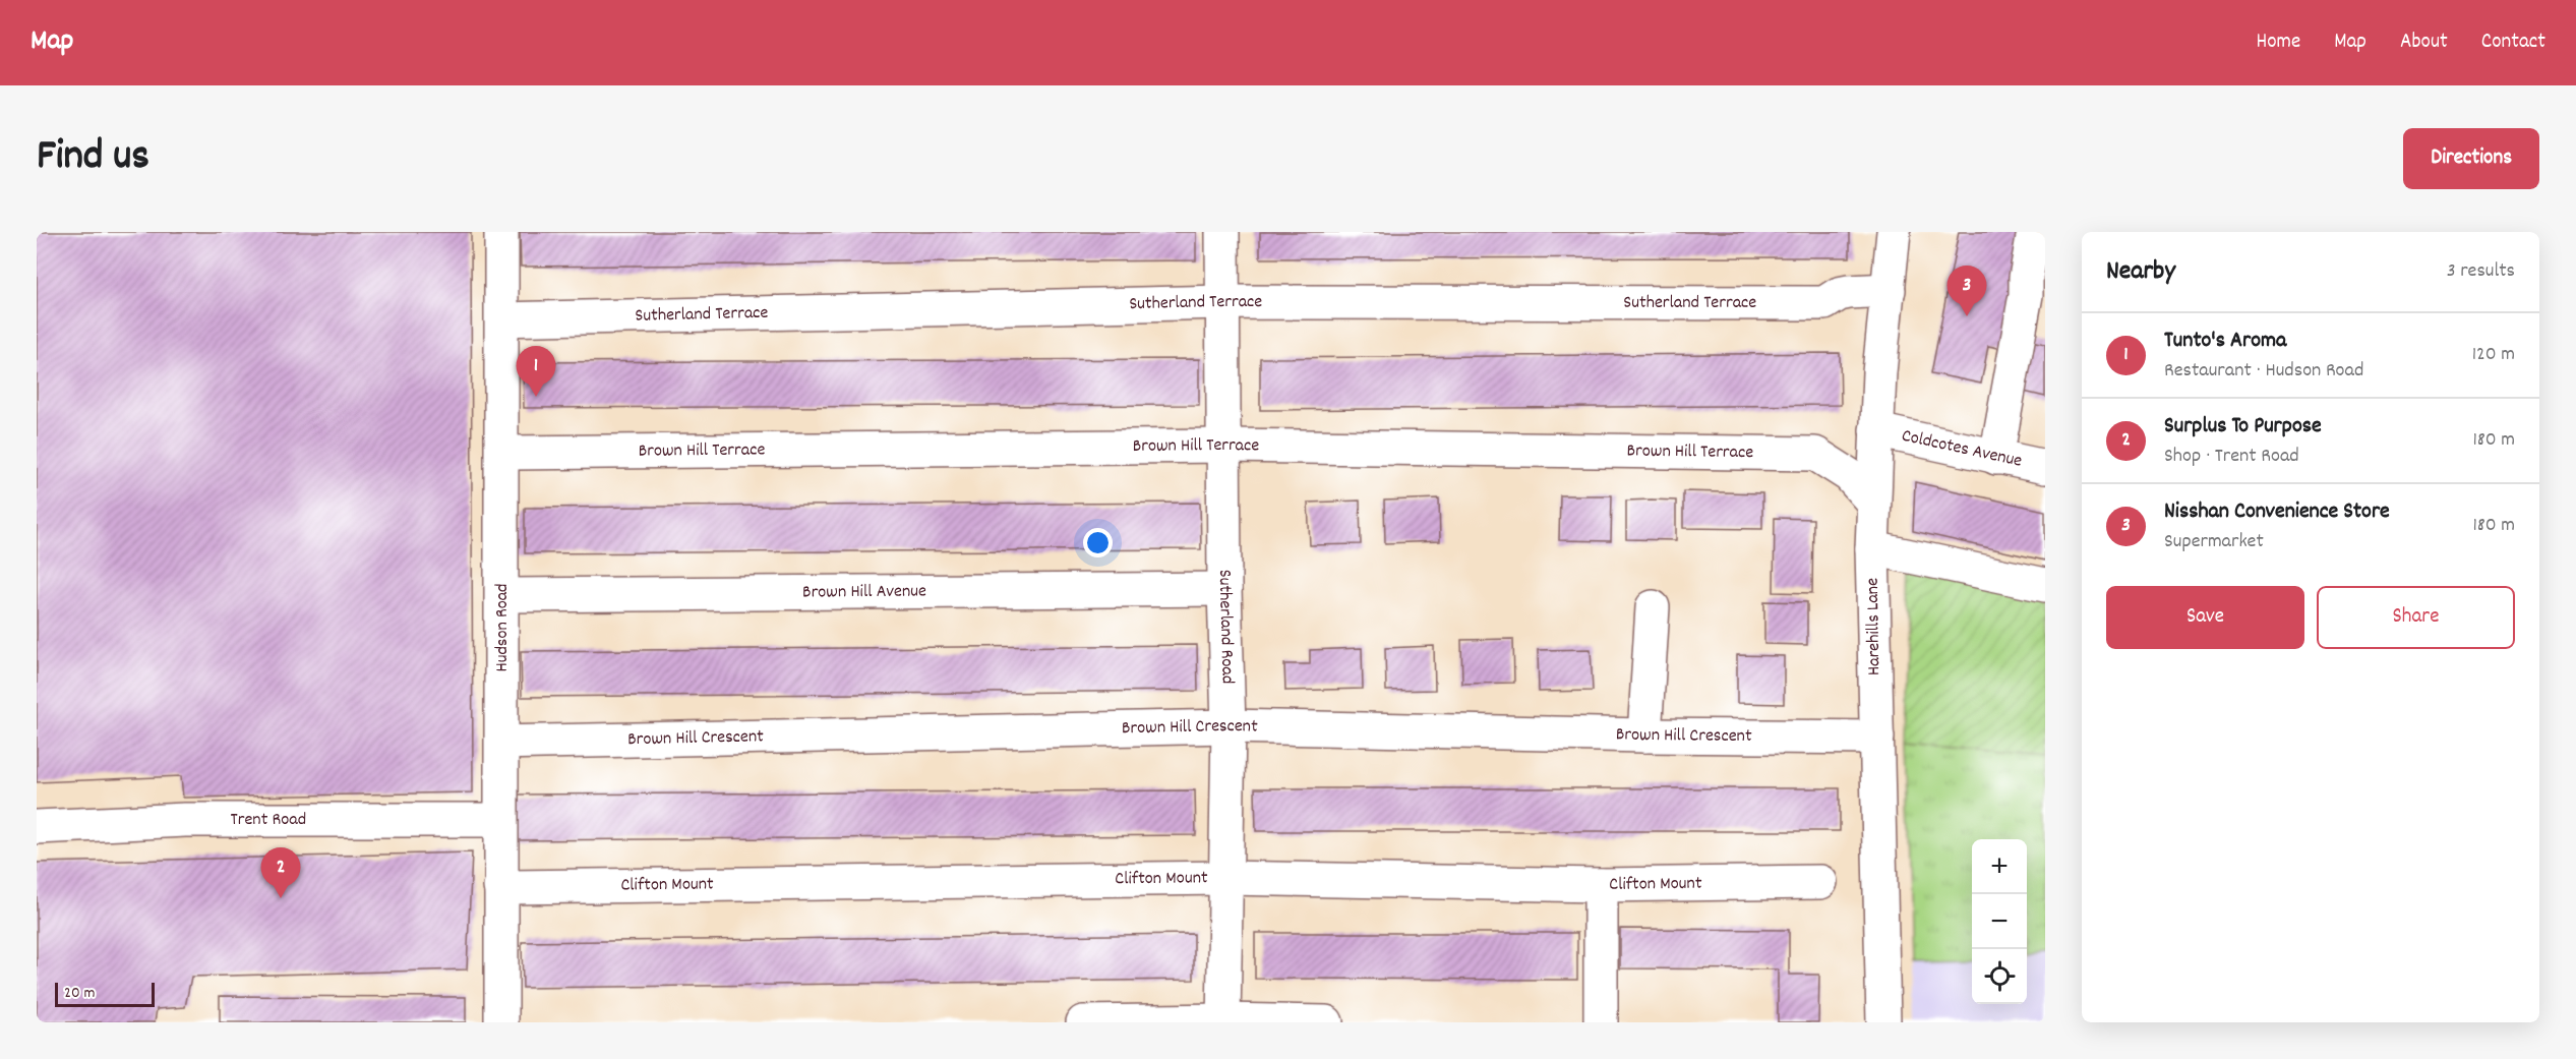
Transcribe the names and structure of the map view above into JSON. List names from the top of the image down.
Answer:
{
  "streets": {
    "street": [
      "Sutherland Terrace",
      "Brown Hill Terrace",
      "Coldcotes Avenue",
      "Brown Hill Avenue",
      "Harehills Lane",
      "Hudson Road",
      "Sutherland Road",
      "Brown Hill Crescent",
      "Trent Road",
      "Clifton Mount"
    ]
  },
  "crossings": [
    ["Sutherland Terrace", "Harehills Lane"],
    ["Sutherland Terrace", "Hudson Road"],
    ["Sutherland Terrace", "Sutherland Road"],
    ["Brown Hill Terrace", "Harehills Lane"],
    ["Brown Hill Terrace", "Hudson Road"],
    ["Brown Hill Terrace", "Sutherland Road"],
    ["Coldcotes Avenue", "Harehills Lane"],
    ["Brown Hill Avenue", "Hudson Road"],
    ["Brown Hill Avenue", "Sutherland Road"],
    ["Harehills Lane", "Brown Hill Crescent"],
    ["Hudson Road", "Brown Hill Crescent"],
    ["Hudson Road", "Trent Road"],
    ["Hudson Road", "Clifton Mount"],
    ["Sutherland Road", "Brown Hill Crescent"],
    ["Sutherland Road", "Clifton Mount"]
  ],
  "scale_bar": "20 m",
  "page": {
    "header": "Map",
    "nav": [
      "Home",
      "Map",
      "About",
      "Contact"
    ],
    "title": "Find us",
    "buttons": [
      "Directions",
      ["Save", "Share"]
    ],
    "heading": ["Nearby", "3 results"],
    "pins": ["3", "1", "2"],
    "list": [
      {
        "mark": "1",
        "name": "Tunto's Aroma",
        "note": "Restaurant · Hudson Road",
        "value": "120 m"
      },
      {
        "mark": "2",
        "name": "Surplus To Purpose",
        "note": "Shop · Trent Road",
        "value": "180 m"
      },
      {
        "mark": "3",
        "name": "Nisshan Convenience Store",
        "note": "Supermarket",
        "value": "180 m"
      }
    ],
    "map_buttons": ["+", "−"],
    "scale": "20 m"
  }
}
